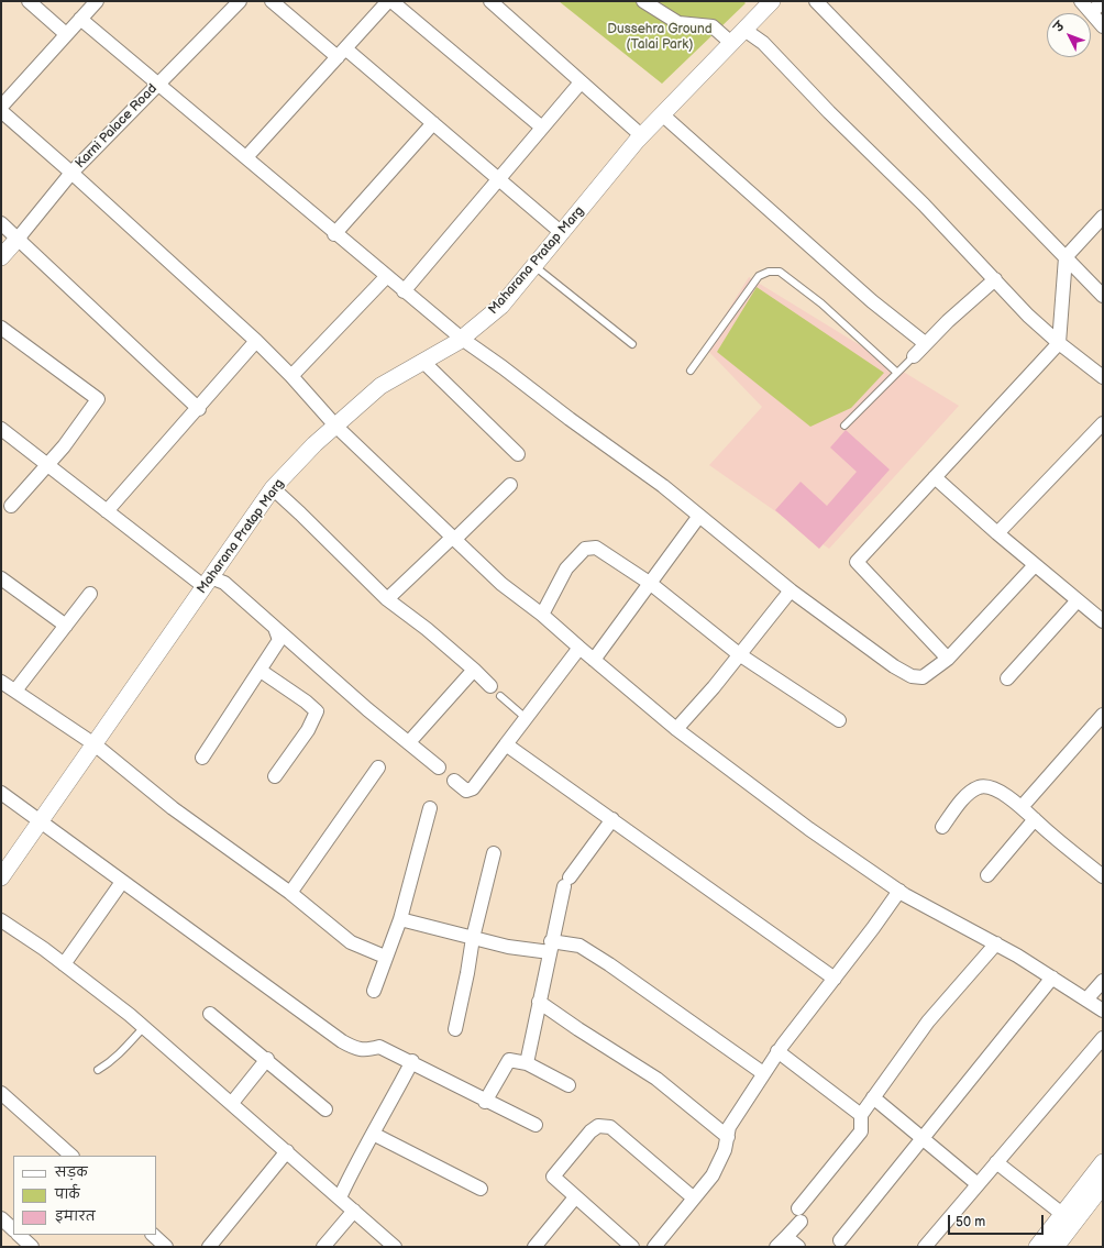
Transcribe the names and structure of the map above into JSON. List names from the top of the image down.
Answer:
{
  "streets": {
    "street": ["Karni Palace Road", "Maharana Pratap Marg"]
  },
  "parks": ["Dussehra Ground (Talai Park)"],
  "legend": ["सड़क", "पार्क", "इमारत"],
  "scale_bar": "50 m",
  "north": "top left"
}
